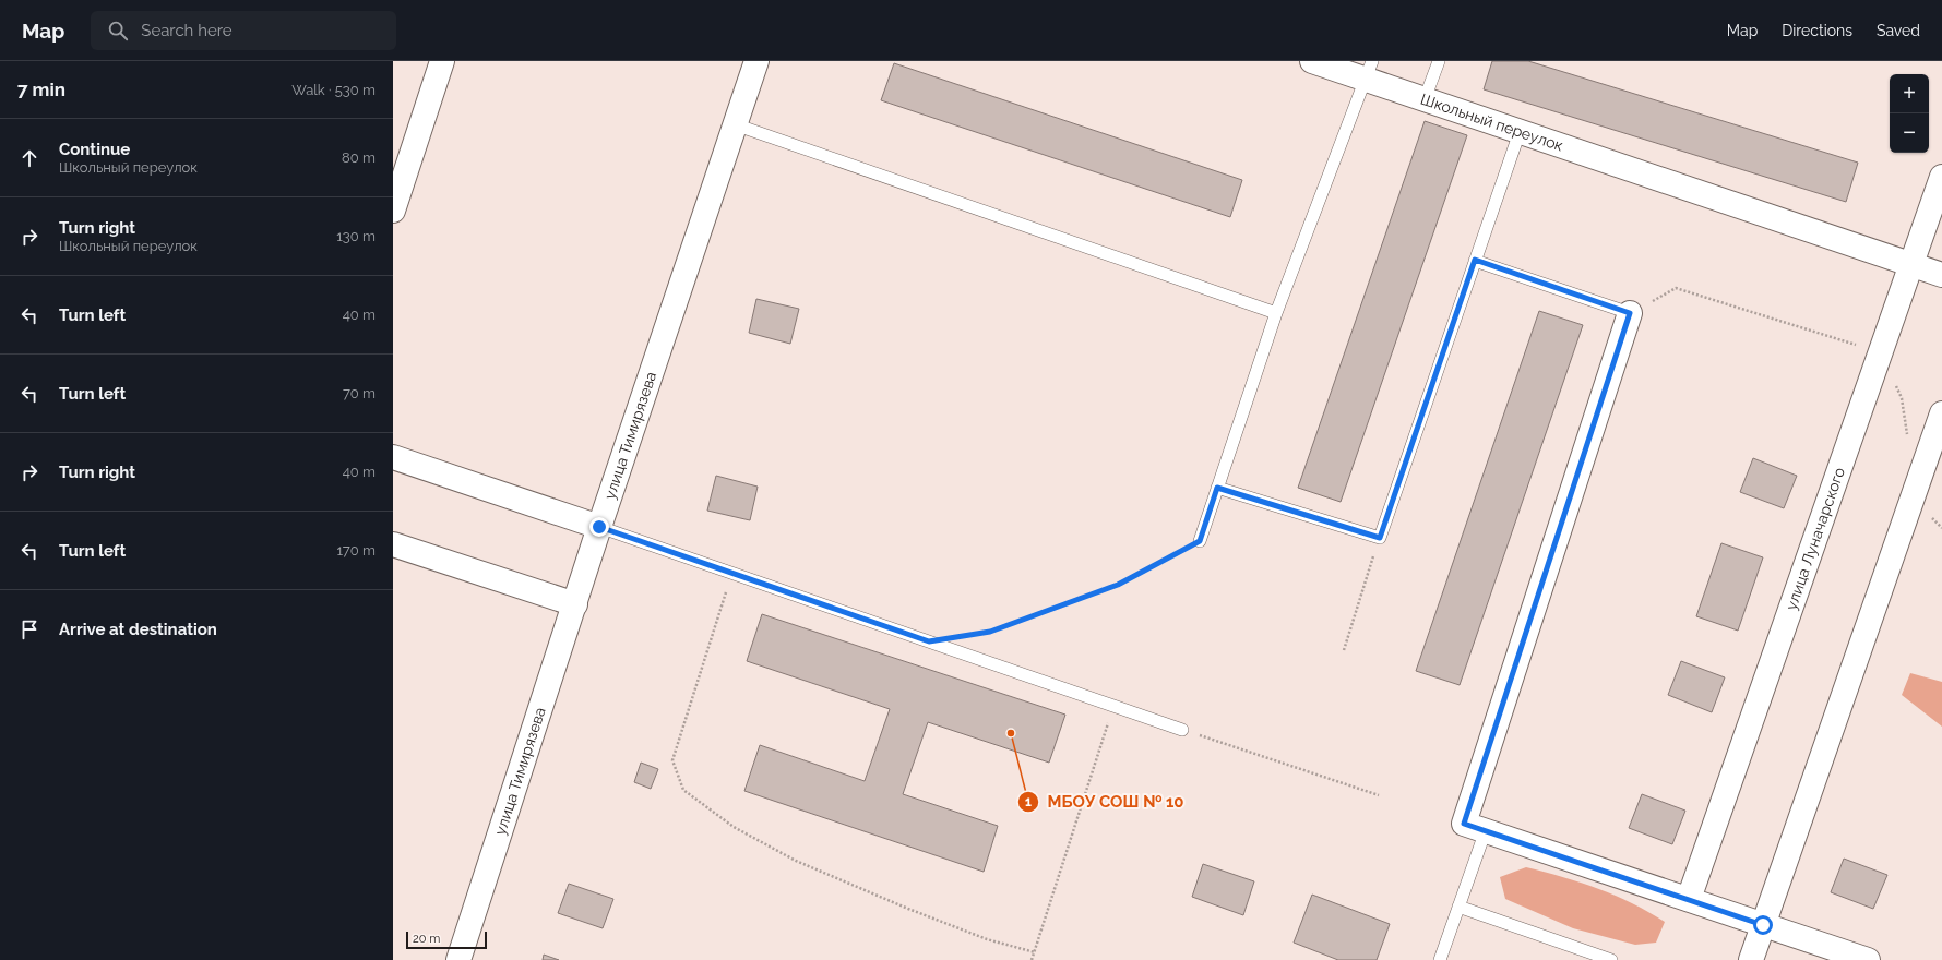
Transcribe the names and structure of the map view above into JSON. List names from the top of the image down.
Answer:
{
  "streets": {
    "street": ["Школьный переулок", "улица Тимирязева", "улица Луначарского"]
  },
  "crossings": [
    ["Школьный переулок", "улица Луначарского"]
  ],
  "places": ["МБОУ СОШ № 10"],
  "scale_bar": "20 m",
  "page": {
    "header": "Map",
    "search": "Search here",
    "nav": ["Map", "Directions", "Saved"],
    "heading": ["7 min", "Walk · 530 m"],
    "map_buttons": ["+", "−"],
    "list": [
      ["Continue", "Школьный переулок", "80 m"],
      ["Turn right", "Школьный переулок", "130 m"],
      ["Turn left", "40 m"],
      ["Turn left", "70 m"],
      ["Turn right", "40 m"],
      ["Turn left", "170 m"],
      "Arrive at destination"
    ],
    "scale": "20 m"
  }
}
